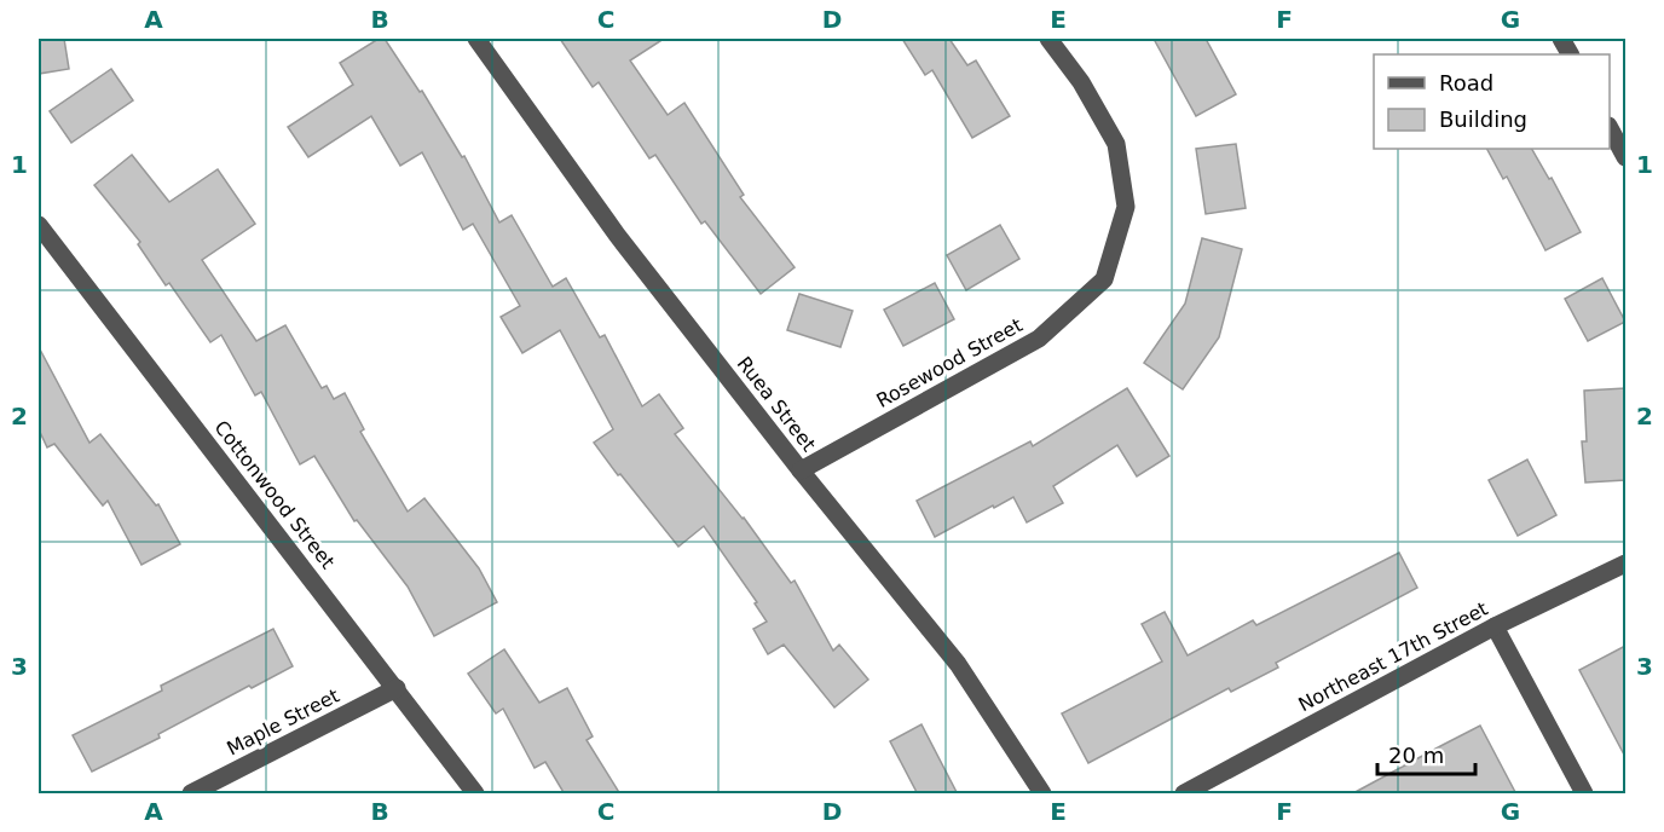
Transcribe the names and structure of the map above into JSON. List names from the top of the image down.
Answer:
{
  "streets": {
    "street": [
      "Rosewood Street",
      "Ruea Street",
      "Cottonwood Street",
      "Northeast 17th Street",
      "Maple Street"
    ]
  },
  "crossings": [
    ["Rosewood Street", "Ruea Street"],
    ["Cottonwood Street", "Maple Street"]
  ],
  "legend": ["Road", "Building"],
  "scale_bar": "20 m",
  "grid": {
    "columns": [
      "A",
      "B",
      "C",
      "D",
      "E",
      "F",
      "G"
    ],
    "rows": ["1", "2", "3"]
  }
}
